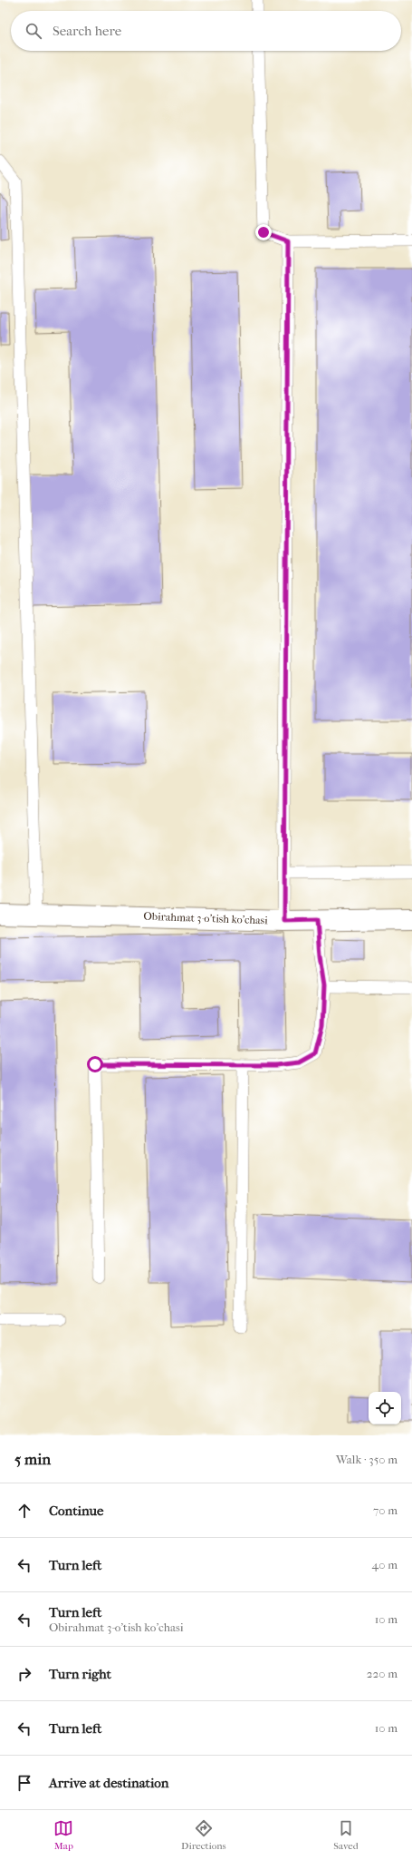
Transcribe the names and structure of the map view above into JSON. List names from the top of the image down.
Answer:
{
  "streets": {
    "street": ["Obirahmat 3-o'tish ko'chasi"]
  },
  "page": {
    "search": "Search here",
    "heading": ["5 min", "Walk · 350 m"],
    "list": [
      ["Continue", "70 m"],
      ["Turn left", "40 m"],
      ["Turn left", "Obirahmat 3-o'tish ko'chasi", "10 m"],
      ["Turn right", "220 m"],
      ["Turn left", "10 m"],
      "Arrive at destination"
    ],
    "nav": ["Map", "Directions", "Saved"]
  }
}
